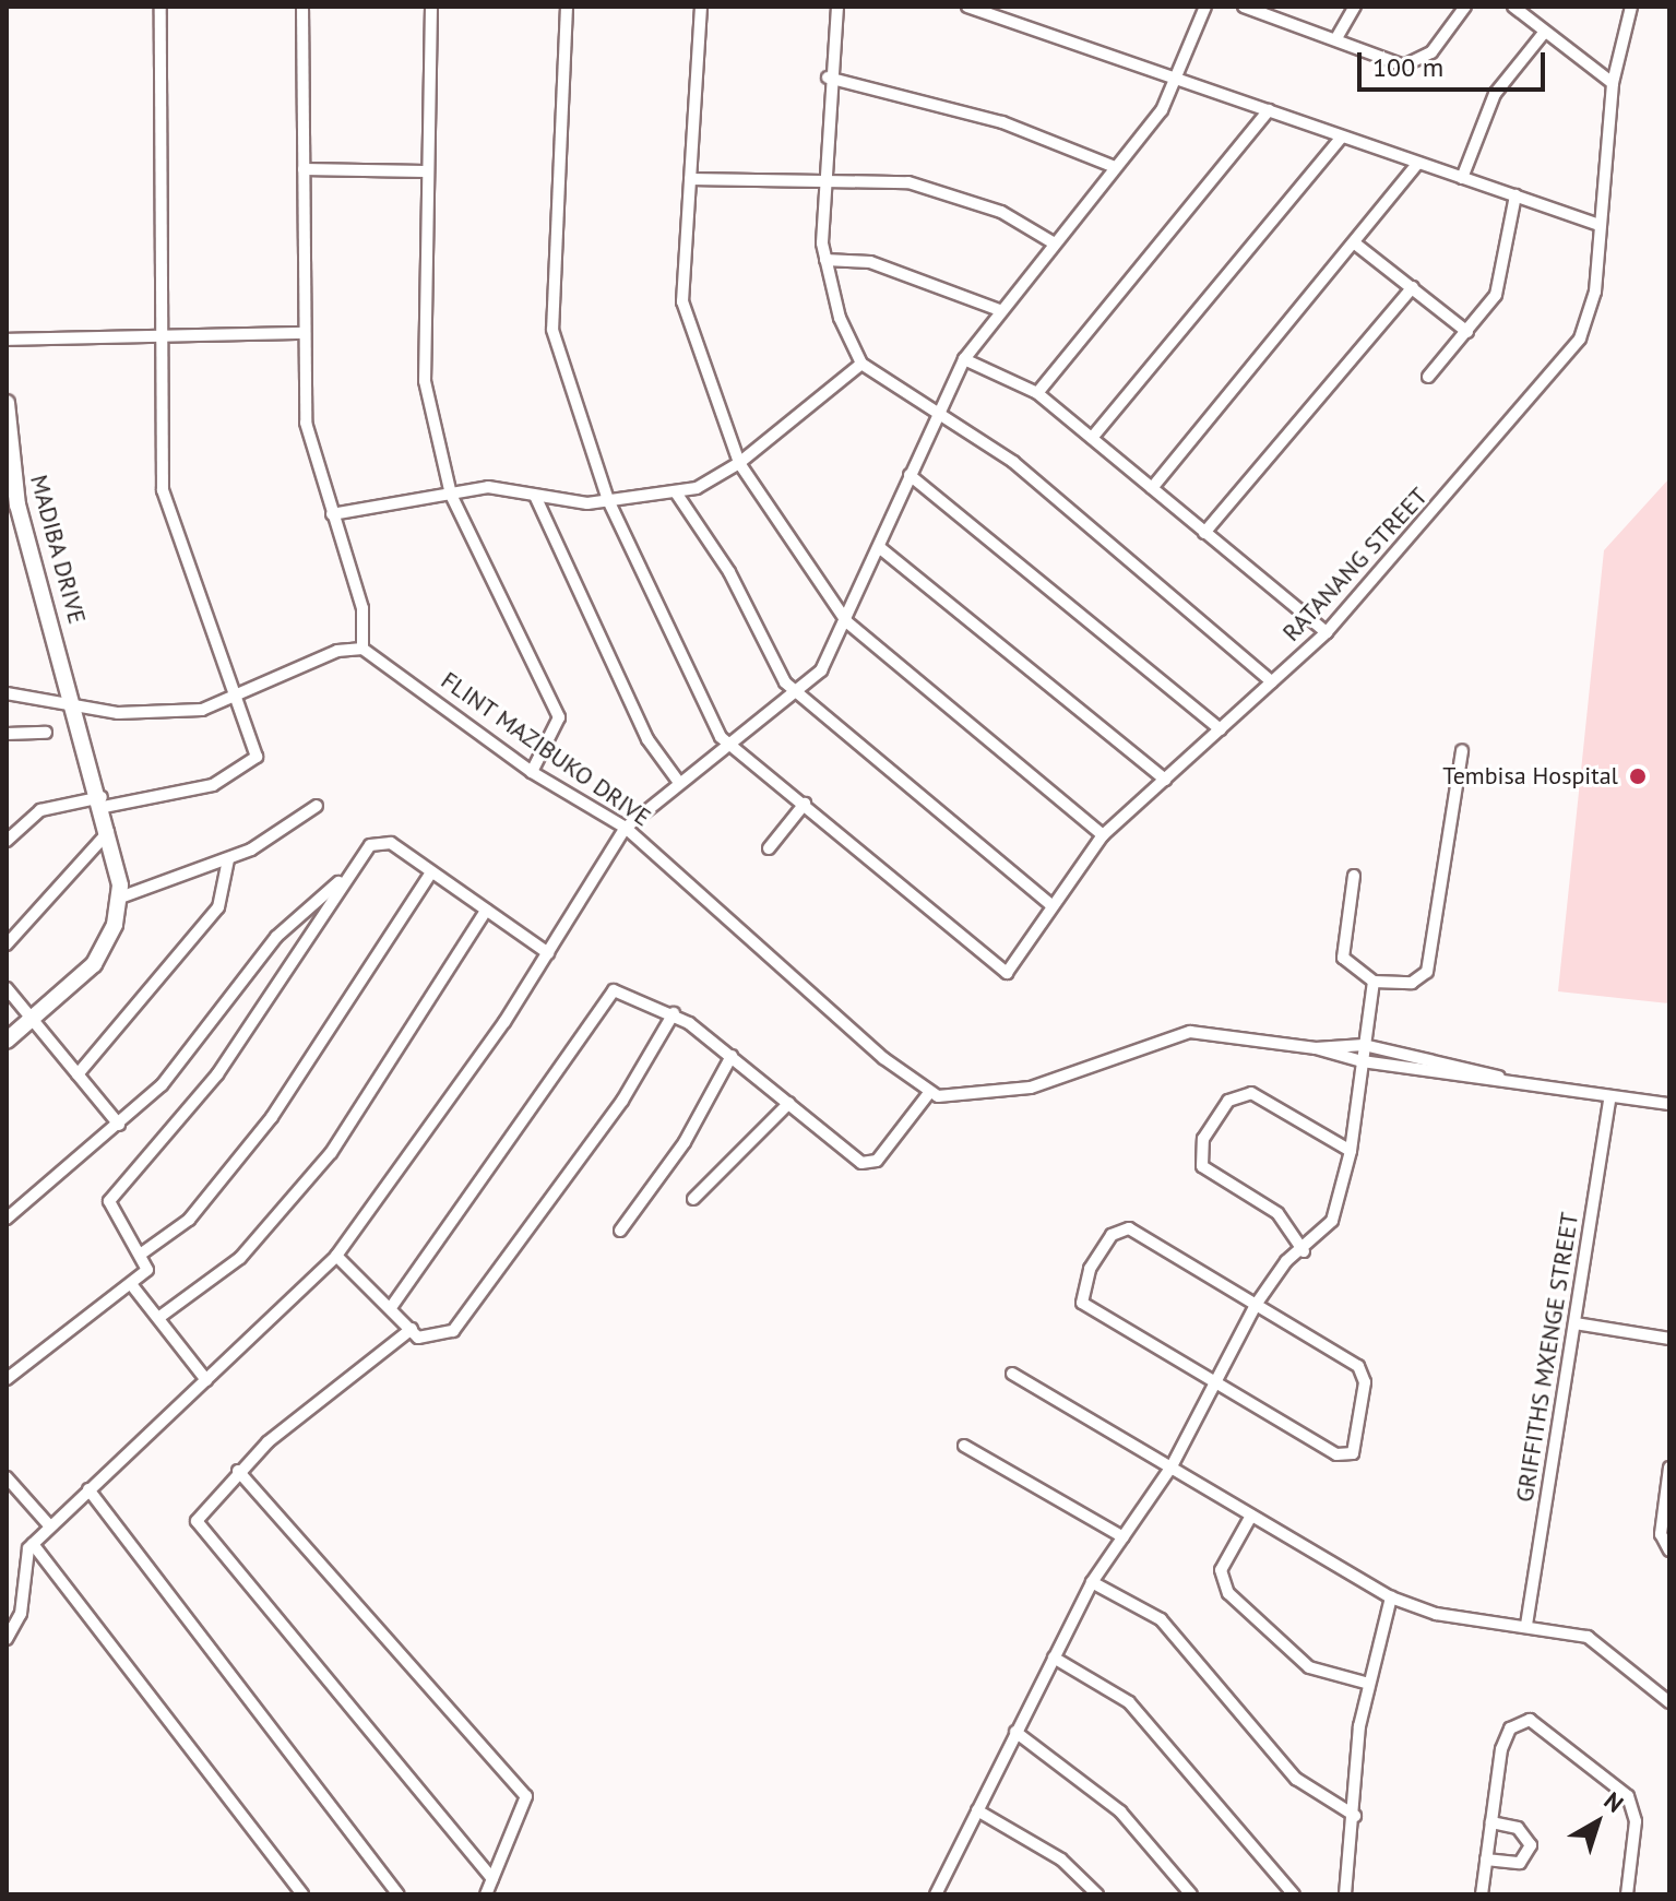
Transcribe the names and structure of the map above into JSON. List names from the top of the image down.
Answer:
{
  "streets": {
    "street": [
      "MADIBA DRIVE",
      "RATANANG STREET",
      "FLINT MAZIBUKO DRIVE",
      "GRIFFITHS MXENGE STREET"
    ]
  },
  "places": ["Tembisa Hospital"],
  "scale_bar": "100 m",
  "north": "top right"
}
